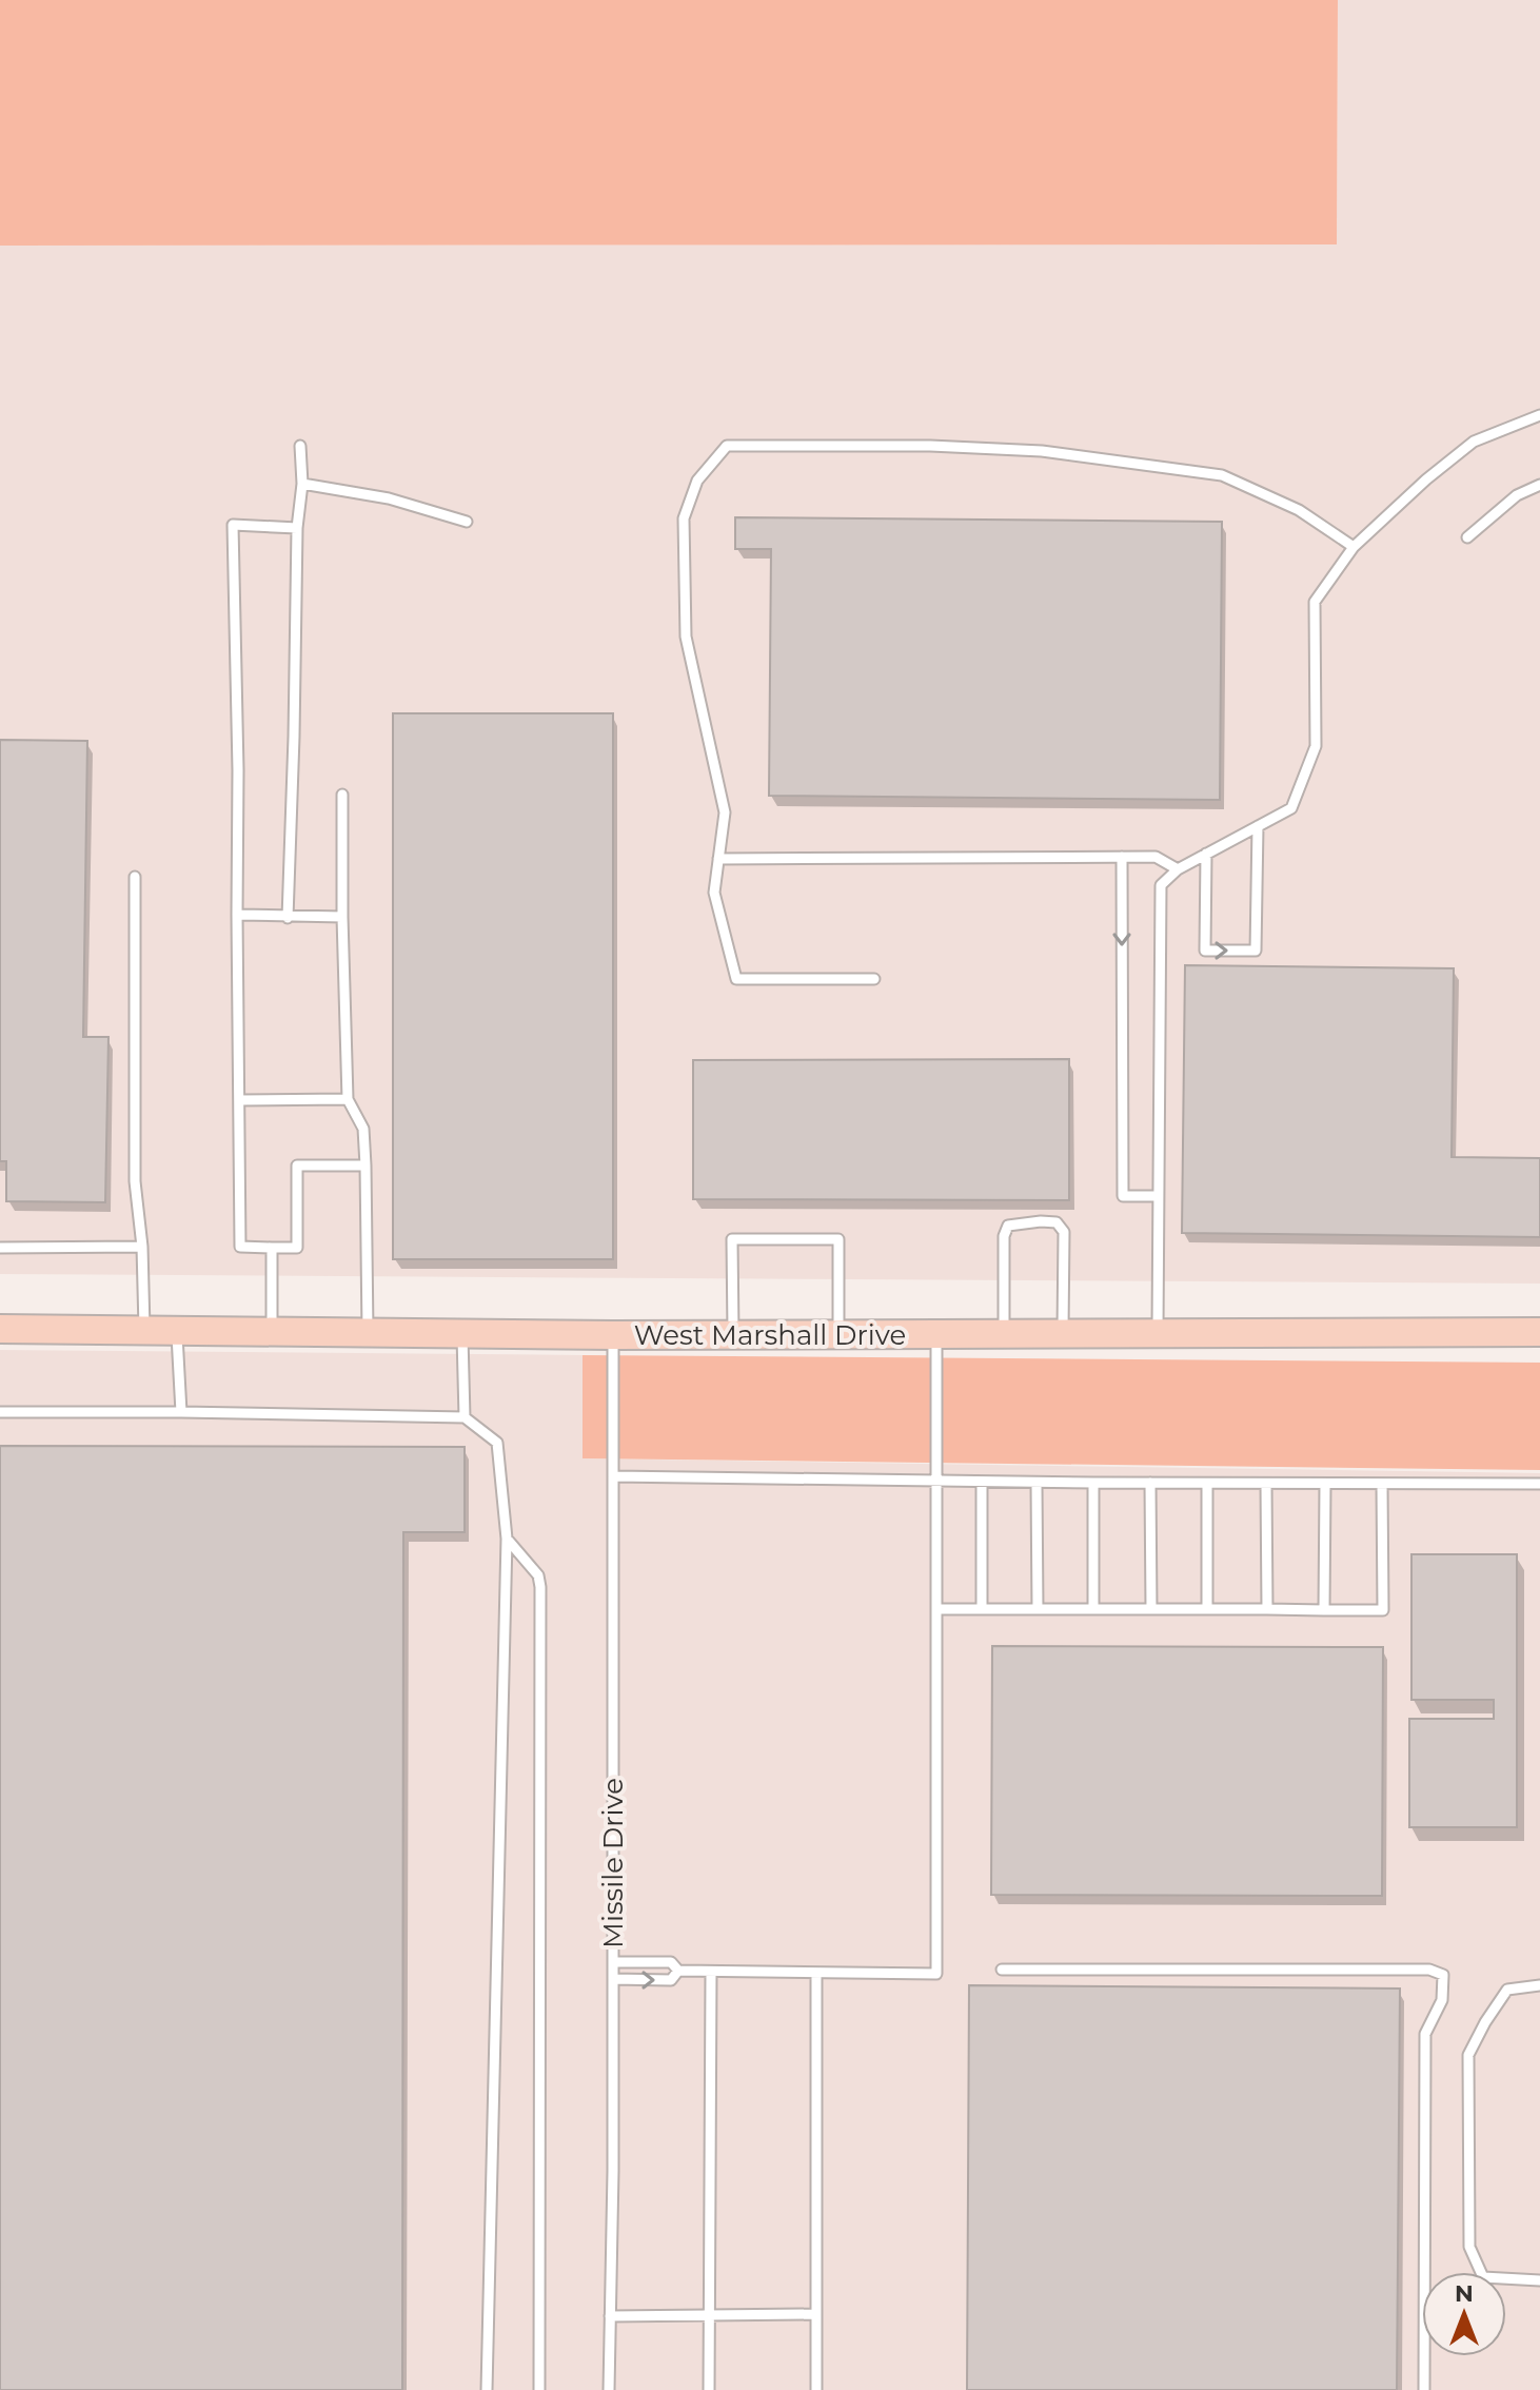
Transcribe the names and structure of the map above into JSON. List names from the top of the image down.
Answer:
{
  "streets": {
    "main road": ["West Marshall Drive"],
    "lane": ["Missile Drive"]
  },
  "crossings": [
    ["West Marshall Drive", "Missile Drive"]
  ],
  "north": "top"
}
